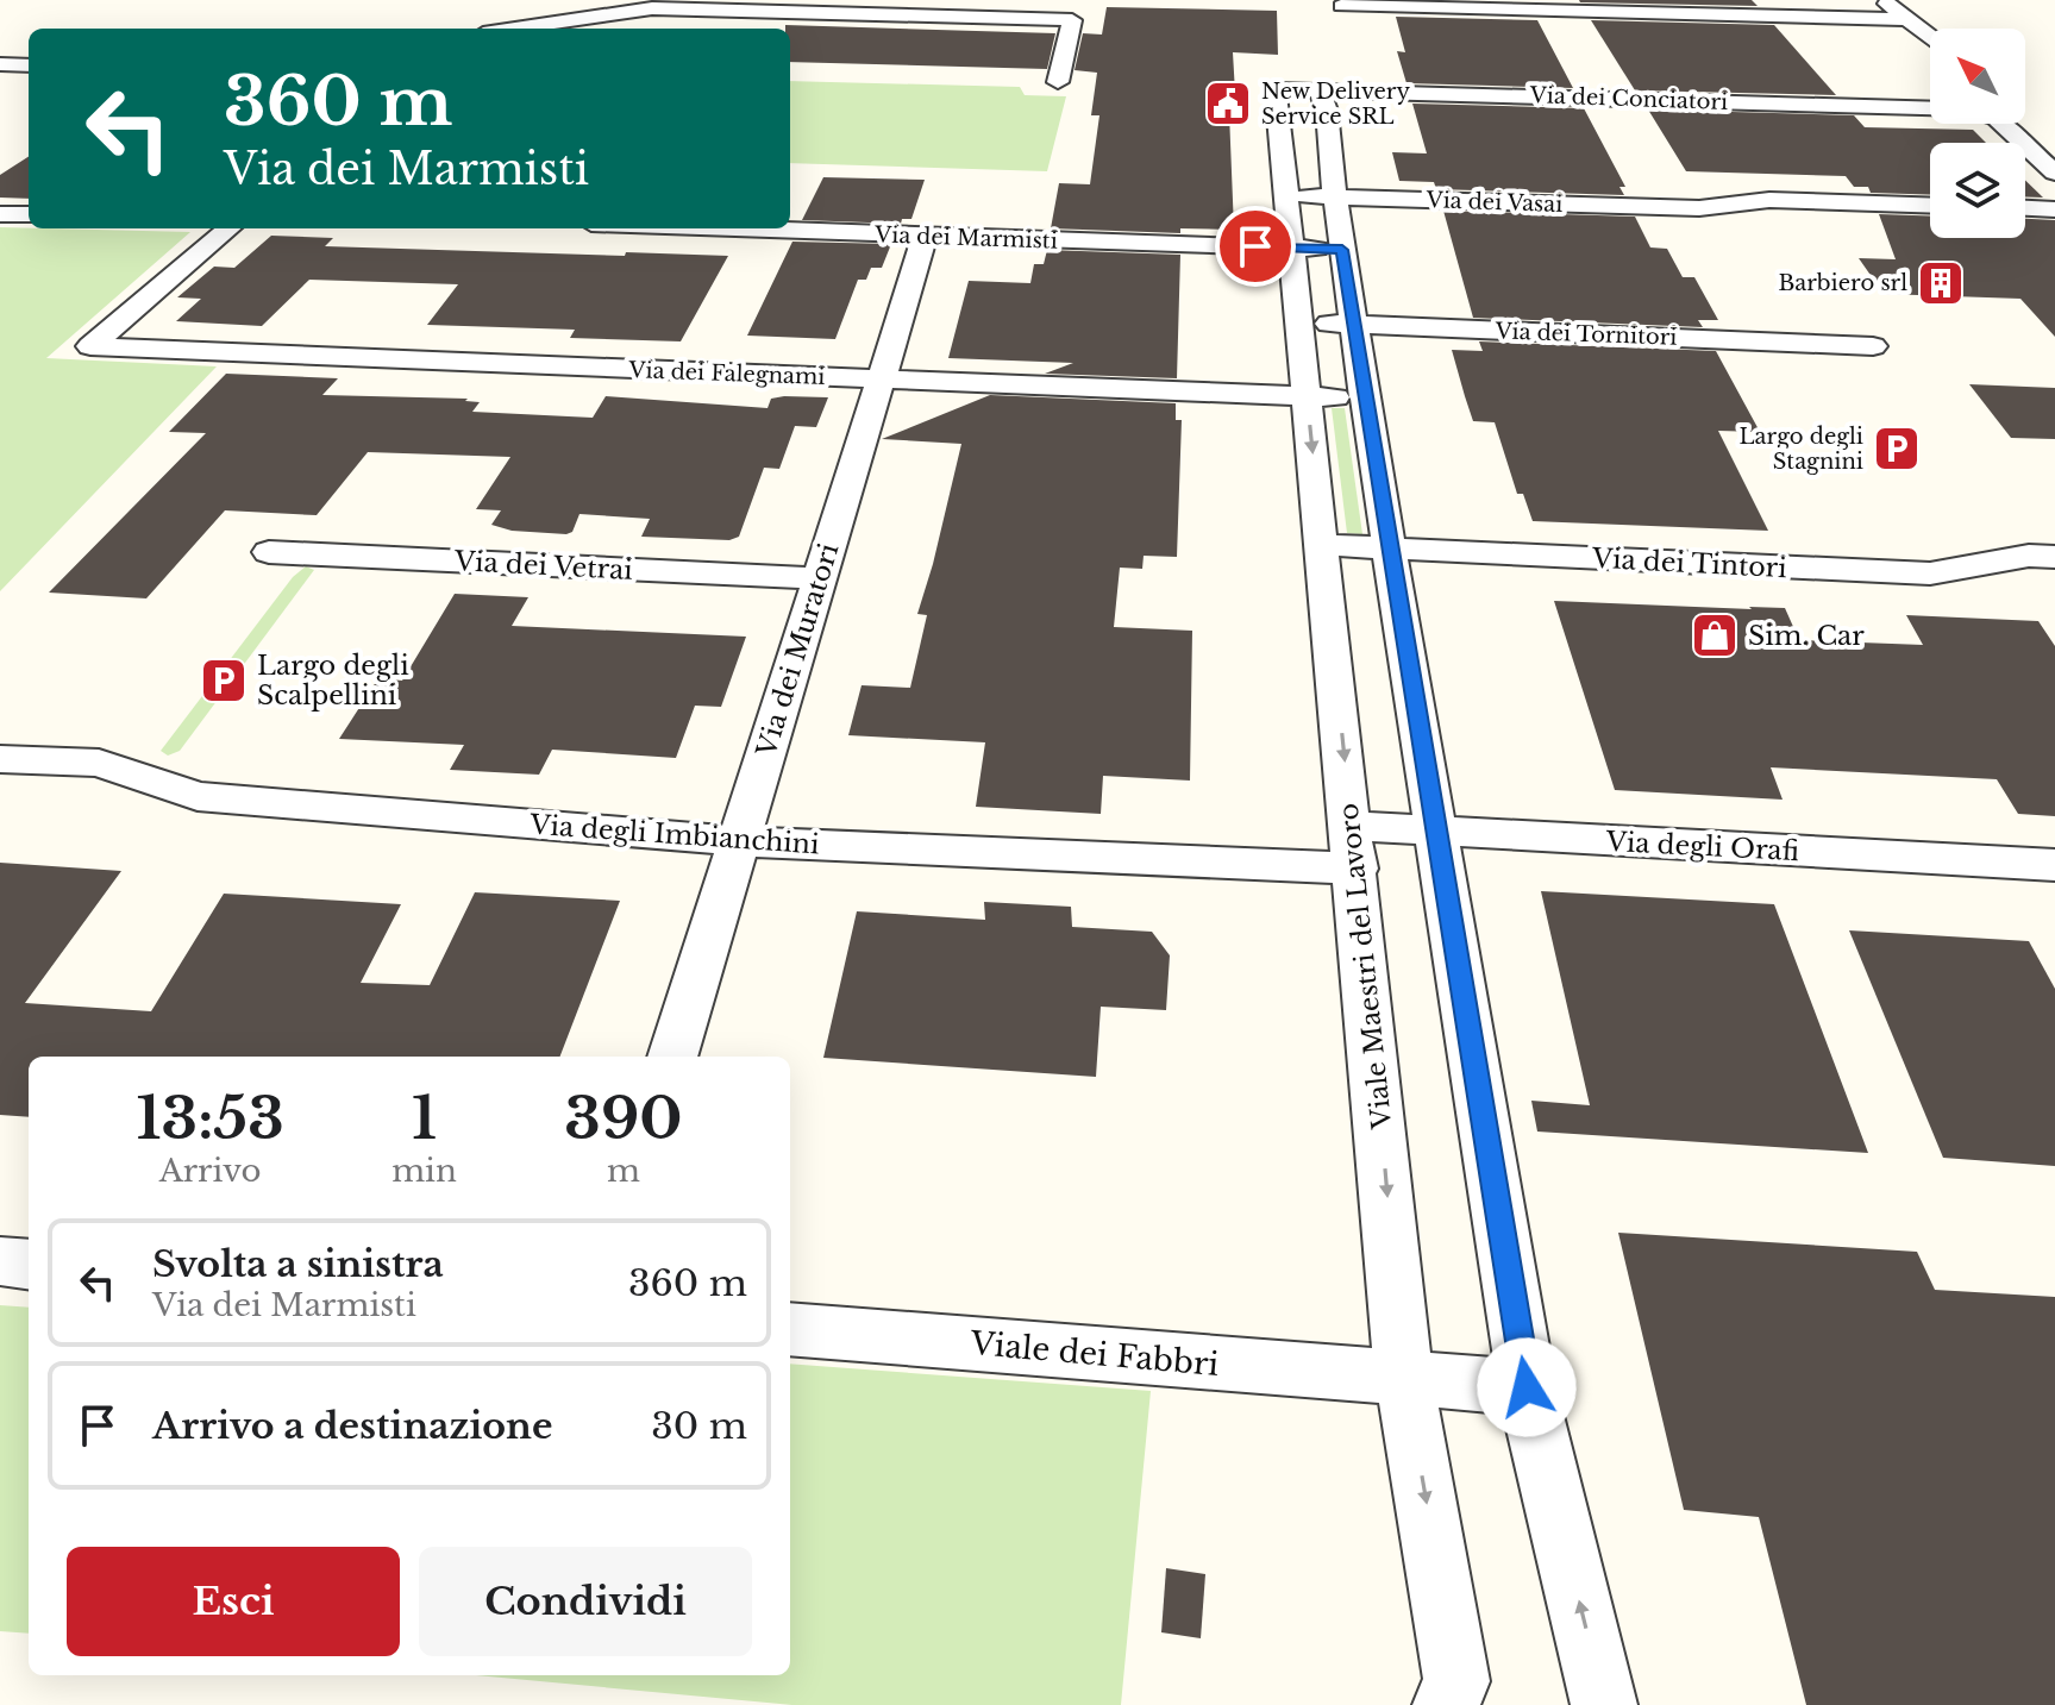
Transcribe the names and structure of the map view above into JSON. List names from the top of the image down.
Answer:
{
  "streets": {
    "street": [
      "Via dei Conciatori",
      "Via dei Vasai",
      "Via dei Marmisti",
      "Via dei Tornitori",
      "Via dei Falegnami",
      "Via dei Tintori",
      "Via dei Vetrai",
      "Via dei Muratori",
      "Via degli Imbianchini",
      "Via degli Orafi",
      "Viale Maestri del Lavoro",
      "Viale dei Fabbri"
    ]
  },
  "crossings": [
    ["Via dei Conciatori", "Viale Maestri del Lavoro"],
    ["Via dei Vasai", "Viale Maestri del Lavoro"],
    ["Via dei Marmisti", "Via dei Muratori"],
    ["Via dei Marmisti", "Viale Maestri del Lavoro"],
    ["Via dei Tornitori", "Viale Maestri del Lavoro"],
    ["Via dei Falegnami", "Via dei Muratori"],
    ["Via dei Falegnami", "Viale Maestri del Lavoro"],
    ["Via dei Tintori", "Viale Maestri del Lavoro"],
    ["Via dei Vetrai", "Via dei Muratori"],
    ["Via dei Muratori", "Via degli Imbianchini"],
    ["Via degli Imbianchini", "Via degli Orafi"],
    ["Via degli Imbianchini", "Viale Maestri del Lavoro"],
    ["Via degli Orafi", "Viale Maestri del Lavoro"],
    ["Viale Maestri del Lavoro", "Viale dei Fabbri"]
  ],
  "places": {
    "public building": ["New Delivery Service SRL"],
    "building": ["Barbiero srl"],
    "parking": ["Largo degli Stagnini", "Largo degli Scalpellini"],
    "shop": ["Sim. Car"]
  },
  "north": "top left",
  "page": {
    "turn": ["360 m", "Via dei Marmisti"],
    "eta": [
      "13:53",
      "Arrivo",
      "1",
      "min",
      "390",
      "m"
    ],
    "list": [
      {
        "name": "Svolta a sinistra",
        "note": "Via dei Marmisti",
        "value": "360 m"
      },
      {
        "name": "Arrivo a destinazione",
        "value": "30 m"
      }
    ],
    "buttons": ["Esci", "Condividi"]
  }
}
